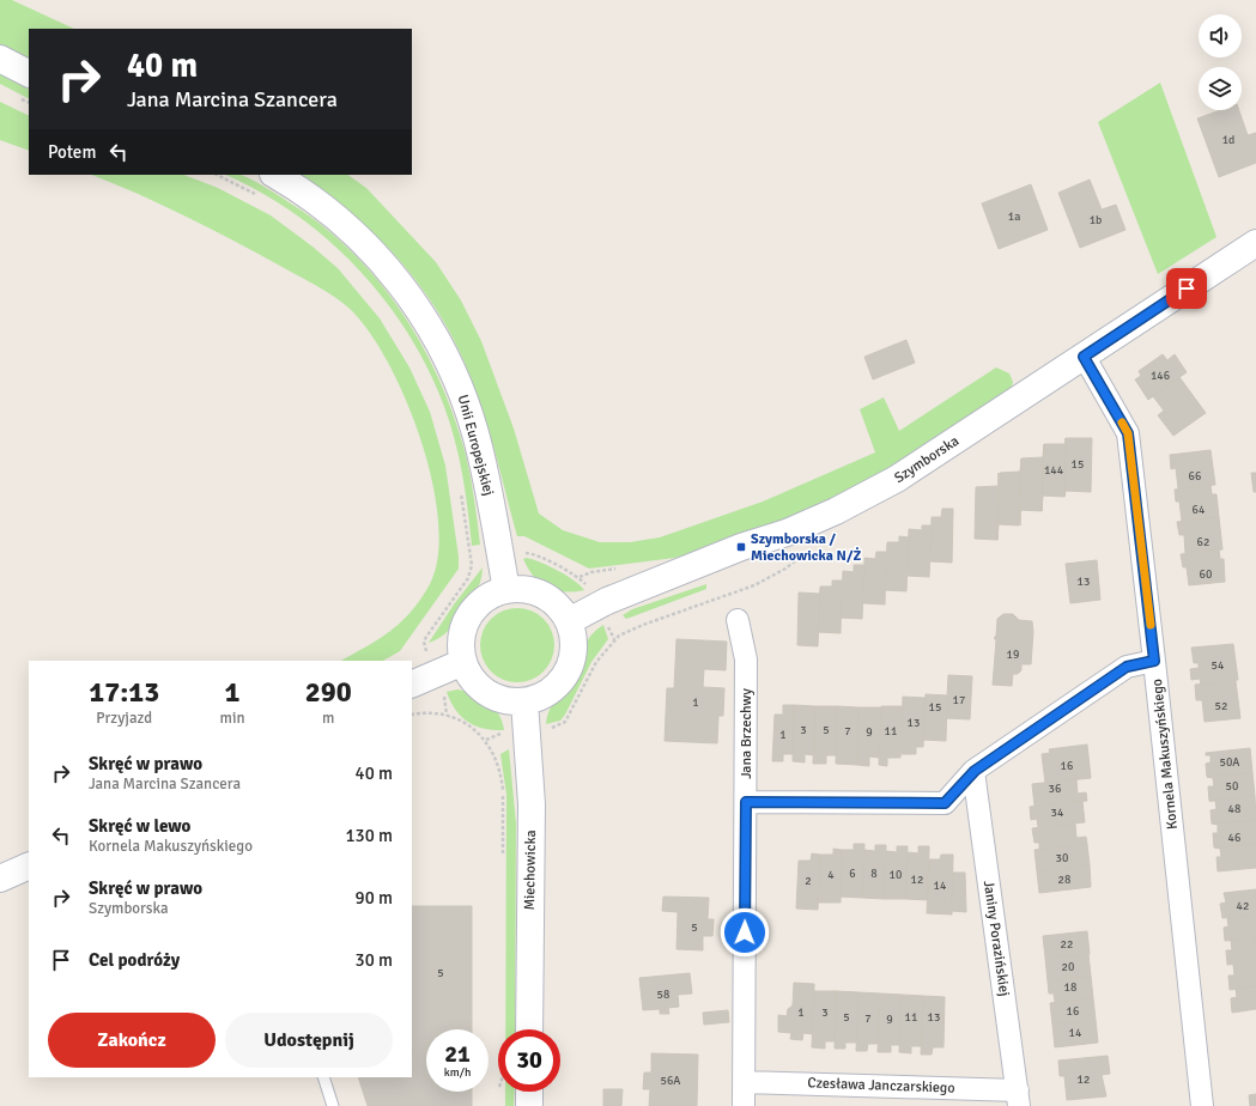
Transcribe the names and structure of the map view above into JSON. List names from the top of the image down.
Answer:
{
  "streets": {
    "street": [
      "Unii Europejskiej",
      "Szymborska",
      "Jana Brzechwy",
      "Kornela Makuszyńskiego",
      "Miechowicka",
      "Janiny Porazińskiej",
      "Czesława Janczarskiego"
    ]
  },
  "crossings": [
    ["Unii Europejskiej", "Szymborska"],
    ["Unii Europejskiej", "Miechowicka"],
    ["Szymborska", "Kornela Makuszyńskiego"],
    ["Szymborska", "Miechowicka"],
    ["Jana Brzechwy", "Czesława Janczarskiego"],
    ["Janiny Porazińskiej", "Czesława Janczarskiego"]
  ],
  "places": {
    "transit": ["Szymborska / Miechowicka N/Ż"]
  },
  "house_numbers": [
    "1d",
    "1a",
    "1b",
    "146",
    "15",
    "144",
    "66",
    "64",
    "62",
    "60",
    "13",
    "19",
    "54",
    "17",
    "1",
    "52",
    "15",
    "13",
    "3",
    "5",
    "7",
    "11",
    "9",
    "1",
    "50A",
    "16",
    "50",
    "36",
    "48",
    "34",
    "46",
    "30",
    "6",
    "8",
    "4",
    "10",
    "12",
    "28",
    "2",
    "14",
    "42",
    "5",
    "22",
    "20",
    "5",
    "18",
    "58",
    "16",
    "1",
    "3",
    "5",
    "11",
    "13",
    "7",
    "9",
    "14",
    "12",
    "56A"
  ],
  "page": {
    "turn": ["40 m", "Jana Marcina Szancera"],
    "then": "Potem",
    "eta": [
      "17:13",
      "Przyjazd",
      "1",
      "min",
      "290",
      "m"
    ],
    "list": [
      {
        "name": "Skręć w prawo",
        "note": "Jana Marcina Szancera",
        "value": "40 m"
      },
      {
        "name": "Skręć w lewo",
        "note": "Kornela Makuszyńskiego",
        "value": "130 m"
      },
      {
        "name": "Skręć w prawo",
        "note": "Szymborska",
        "value": "90 m"
      },
      {
        "name": "Cel podróży",
        "value": "30 m"
      }
    ],
    "buttons": ["Zakończ", "Udostępnij"],
    "speed": "21 km/h",
    "limit": "30"
  }
}
